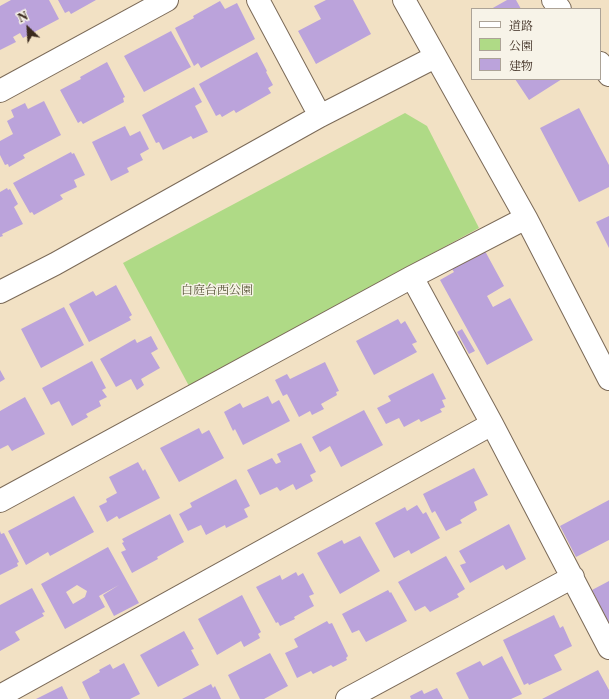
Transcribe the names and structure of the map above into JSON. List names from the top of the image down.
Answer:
{
  "parks": ["白庭台西公園"],
  "legend": ["道路", "公園", "建物"],
  "north": "top left"
}
